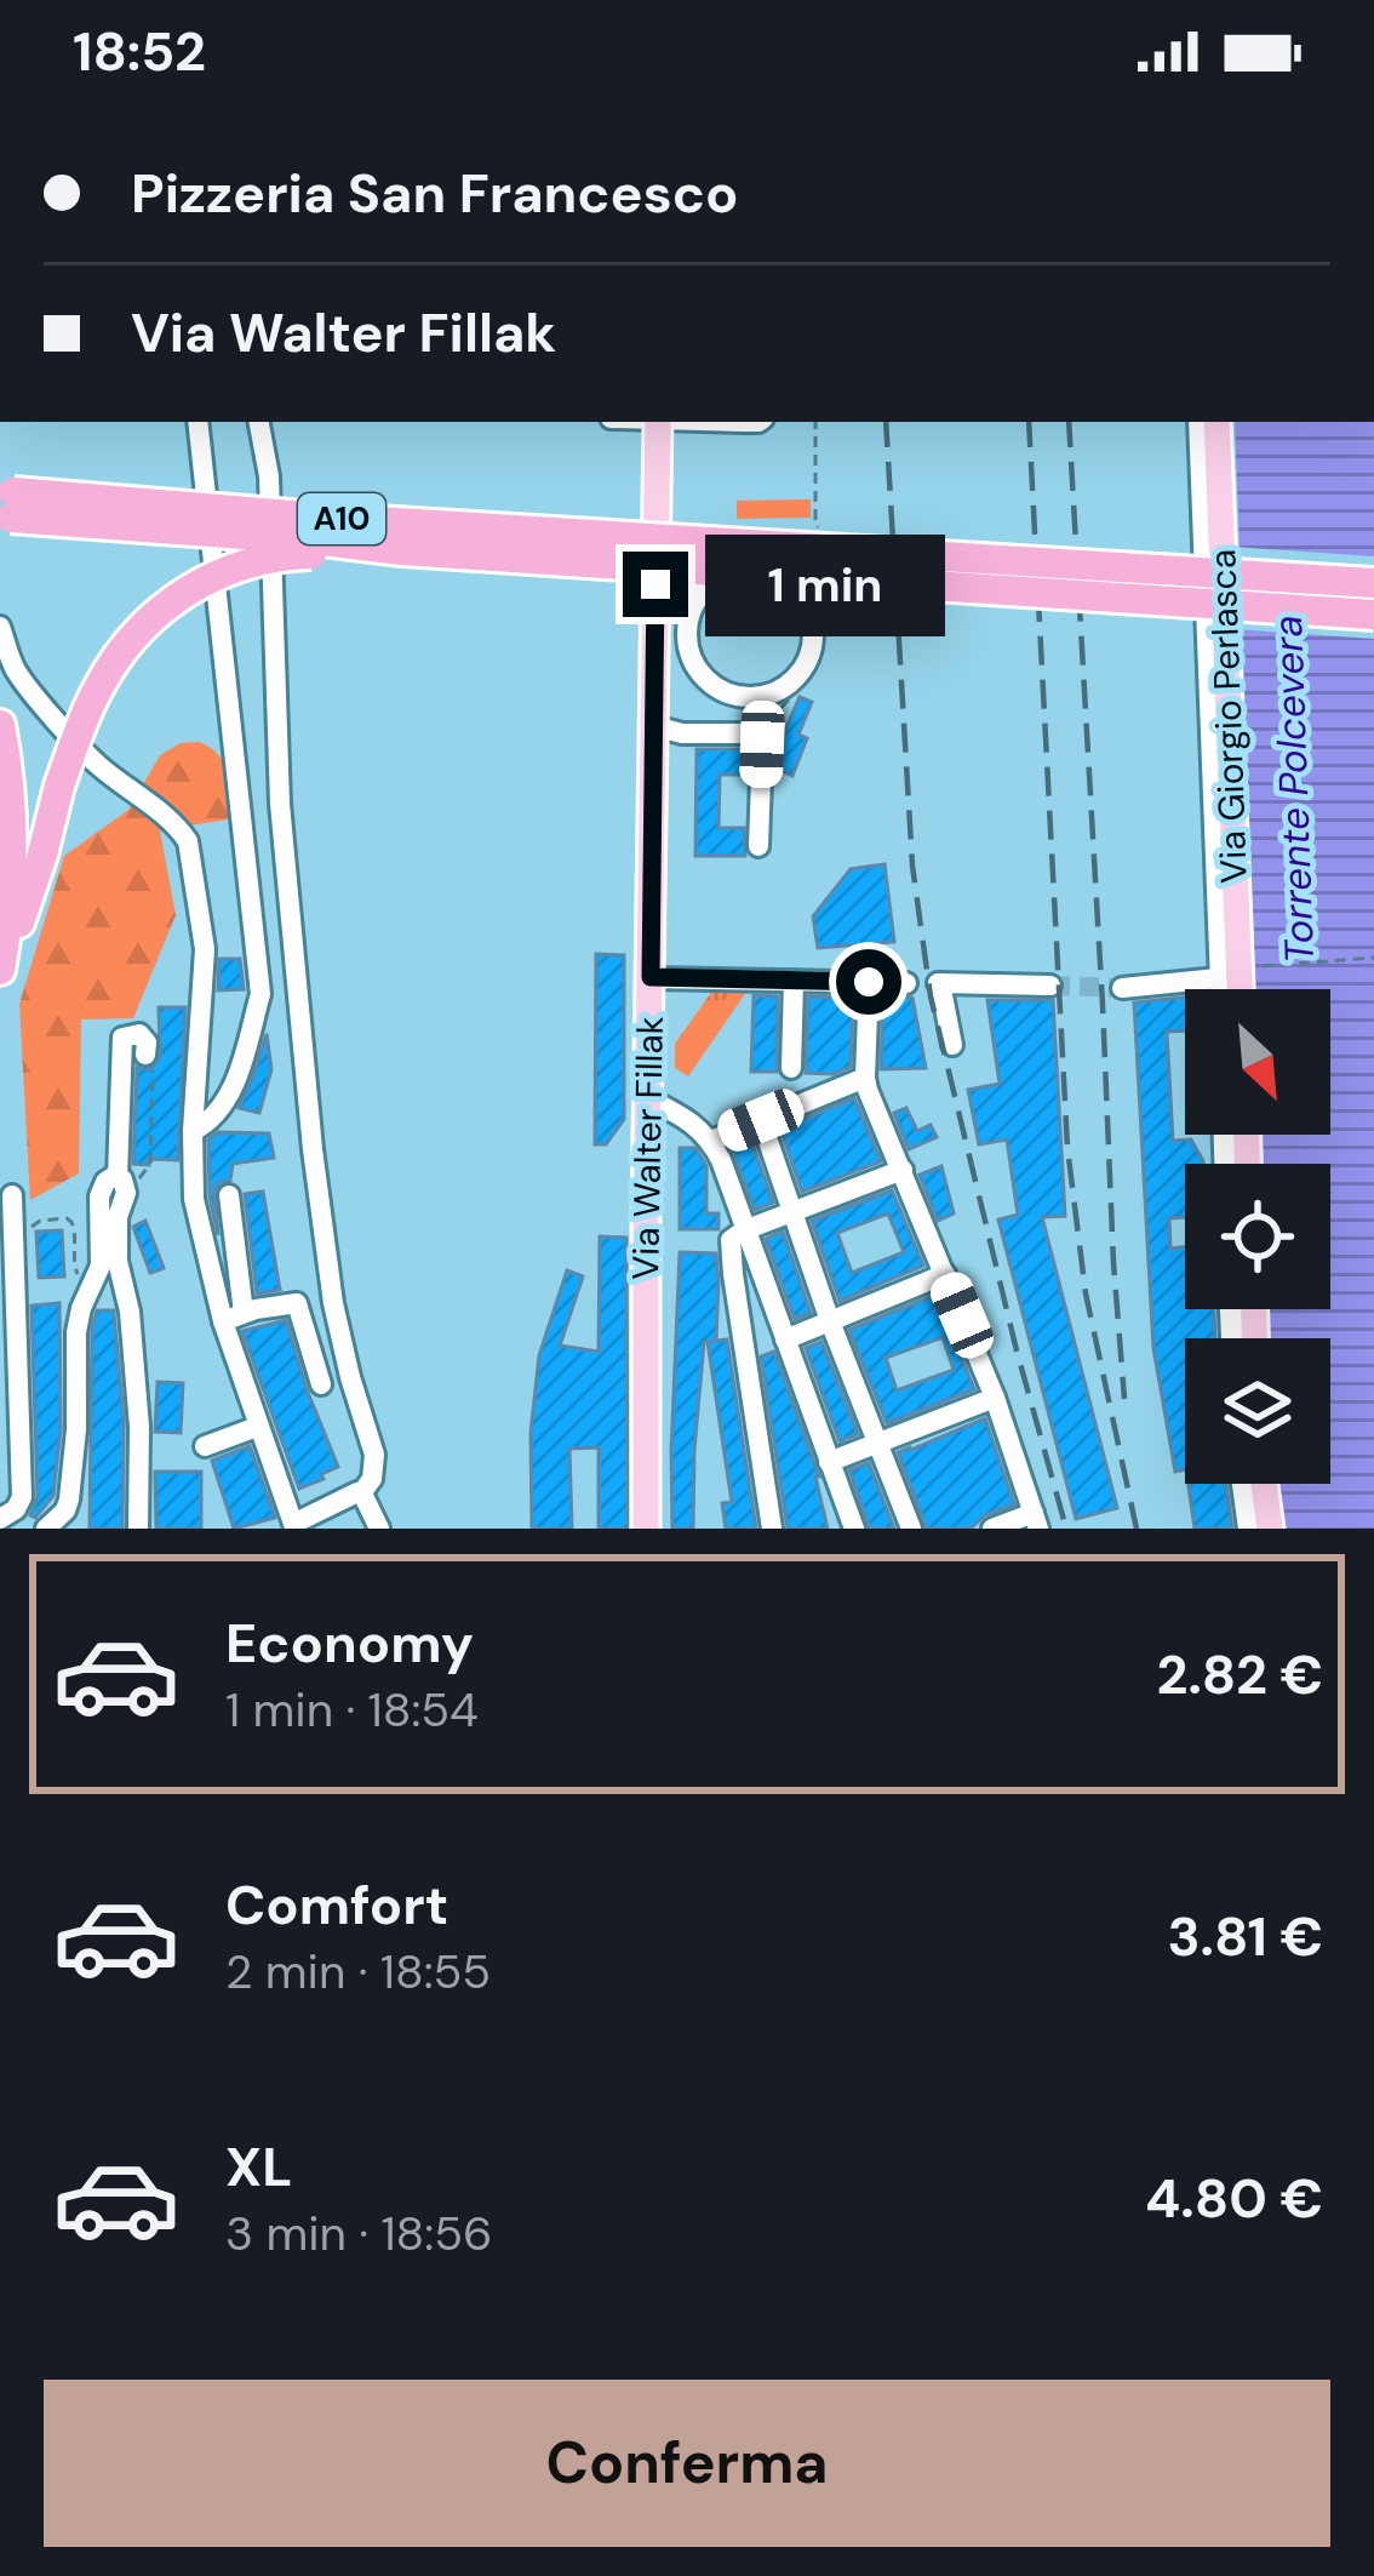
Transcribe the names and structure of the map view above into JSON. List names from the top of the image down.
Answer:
{
  "streets": {
    "highway": ["A10"],
    "main road": ["Via Giorgio Perlasca", "Via Walter Fillak"]
  },
  "water": ["Torrente Polcevera"],
  "north": "bottom right",
  "page": {
    "status": "18:52",
    "banner": ["Pizzeria San Francesco", "Via Walter Fillak"],
    "bubble": "1 min",
    "list": [
      {
        "name": "Economy",
        "note": "1 min · 18:54",
        "value": "2.82 €"
      },
      {
        "name": "Comfort",
        "note": "2 min · 18:55",
        "value": "3.81 €"
      },
      {
        "name": "XL",
        "note": "3 min · 18:56",
        "value": "4.80 €"
      }
    ],
    "buttons": "Conferma"
  }
}
